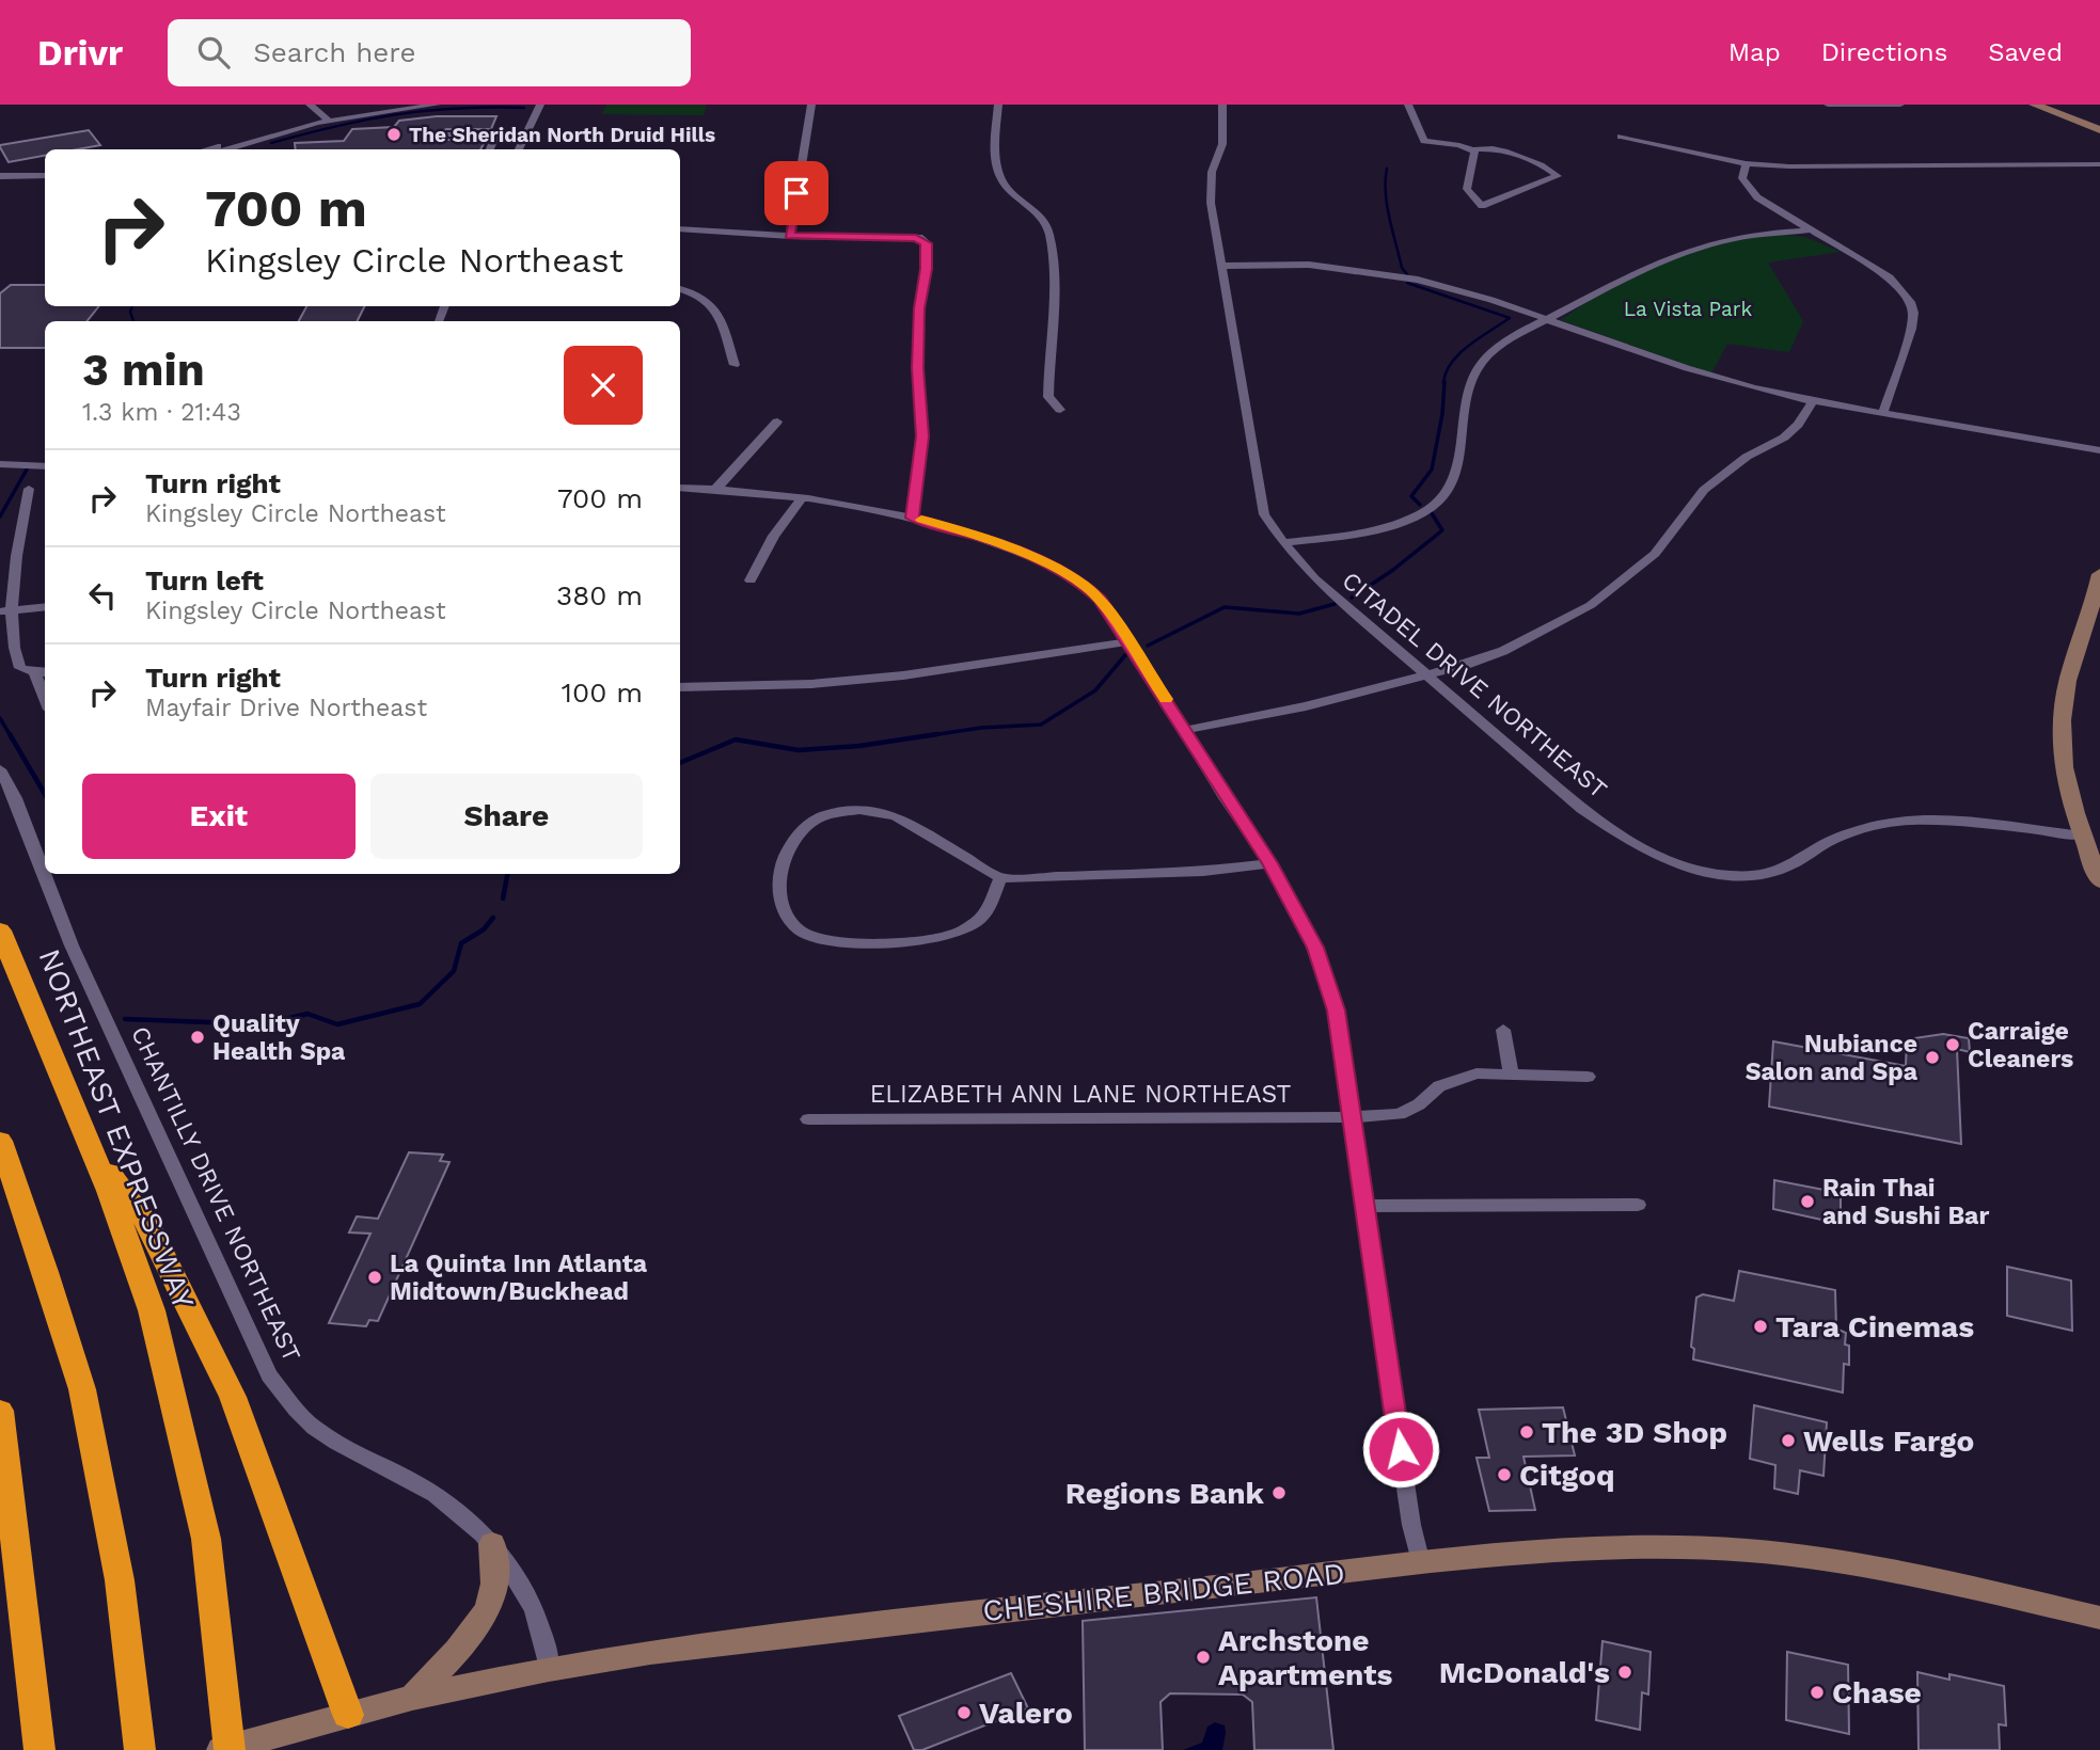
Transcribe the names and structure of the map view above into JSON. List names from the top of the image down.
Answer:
{
  "streets": {
    "highway": ["NORTHEAST EXPRESSWAY"],
    "main road": ["CHESHIRE BRIDGE ROAD"],
    "street": ["CITADEL DRIVE NORTHEAST", "ELIZABETH ANN LANE NORTHEAST", "CHANTILLY DRIVE NORTHEAST"]
  },
  "crossings": [
    ["NORTHEAST EXPRESSWAY", "CHESHIRE BRIDGE ROAD"],
    ["CHANTILLY DRIVE NORTHEAST", "CHESHIRE BRIDGE ROAD"]
  ],
  "parks": ["La Vista Park"],
  "places": [
    "The Sheridan North Druid Hills",
    "Quality Health Spa",
    "Carraige Cleaners",
    "Nubiance Salon and Spa",
    "Rain Thai and Sushi Bar",
    "La Quinta Inn Atlanta Midtown/Buckhead",
    "Tara Cinemas",
    "The 3D Shop",
    "Wells Fargo",
    "Citgoq",
    "Regions Bank",
    "Archstone Apartments",
    "McDonald's",
    "Chase",
    "Valero"
  ],
  "page": {
    "header": "Drivr",
    "search": "Search here",
    "nav": ["Map", "Directions", "Saved"],
    "turn": ["700 m", "Kingsley Circle Northeast"],
    "heading": ["3 min", "1.3 km · 21:43"],
    "list": [
      {
        "name": "Turn right",
        "note": "Kingsley Circle Northeast",
        "value": "700 m"
      },
      {
        "name": "Turn left",
        "note": "Kingsley Circle Northeast",
        "value": "380 m"
      },
      {
        "name": "Turn right",
        "note": "Mayfair Drive Northeast",
        "value": "100 m"
      }
    ],
    "buttons": ["Exit", "Share"]
  }
}
